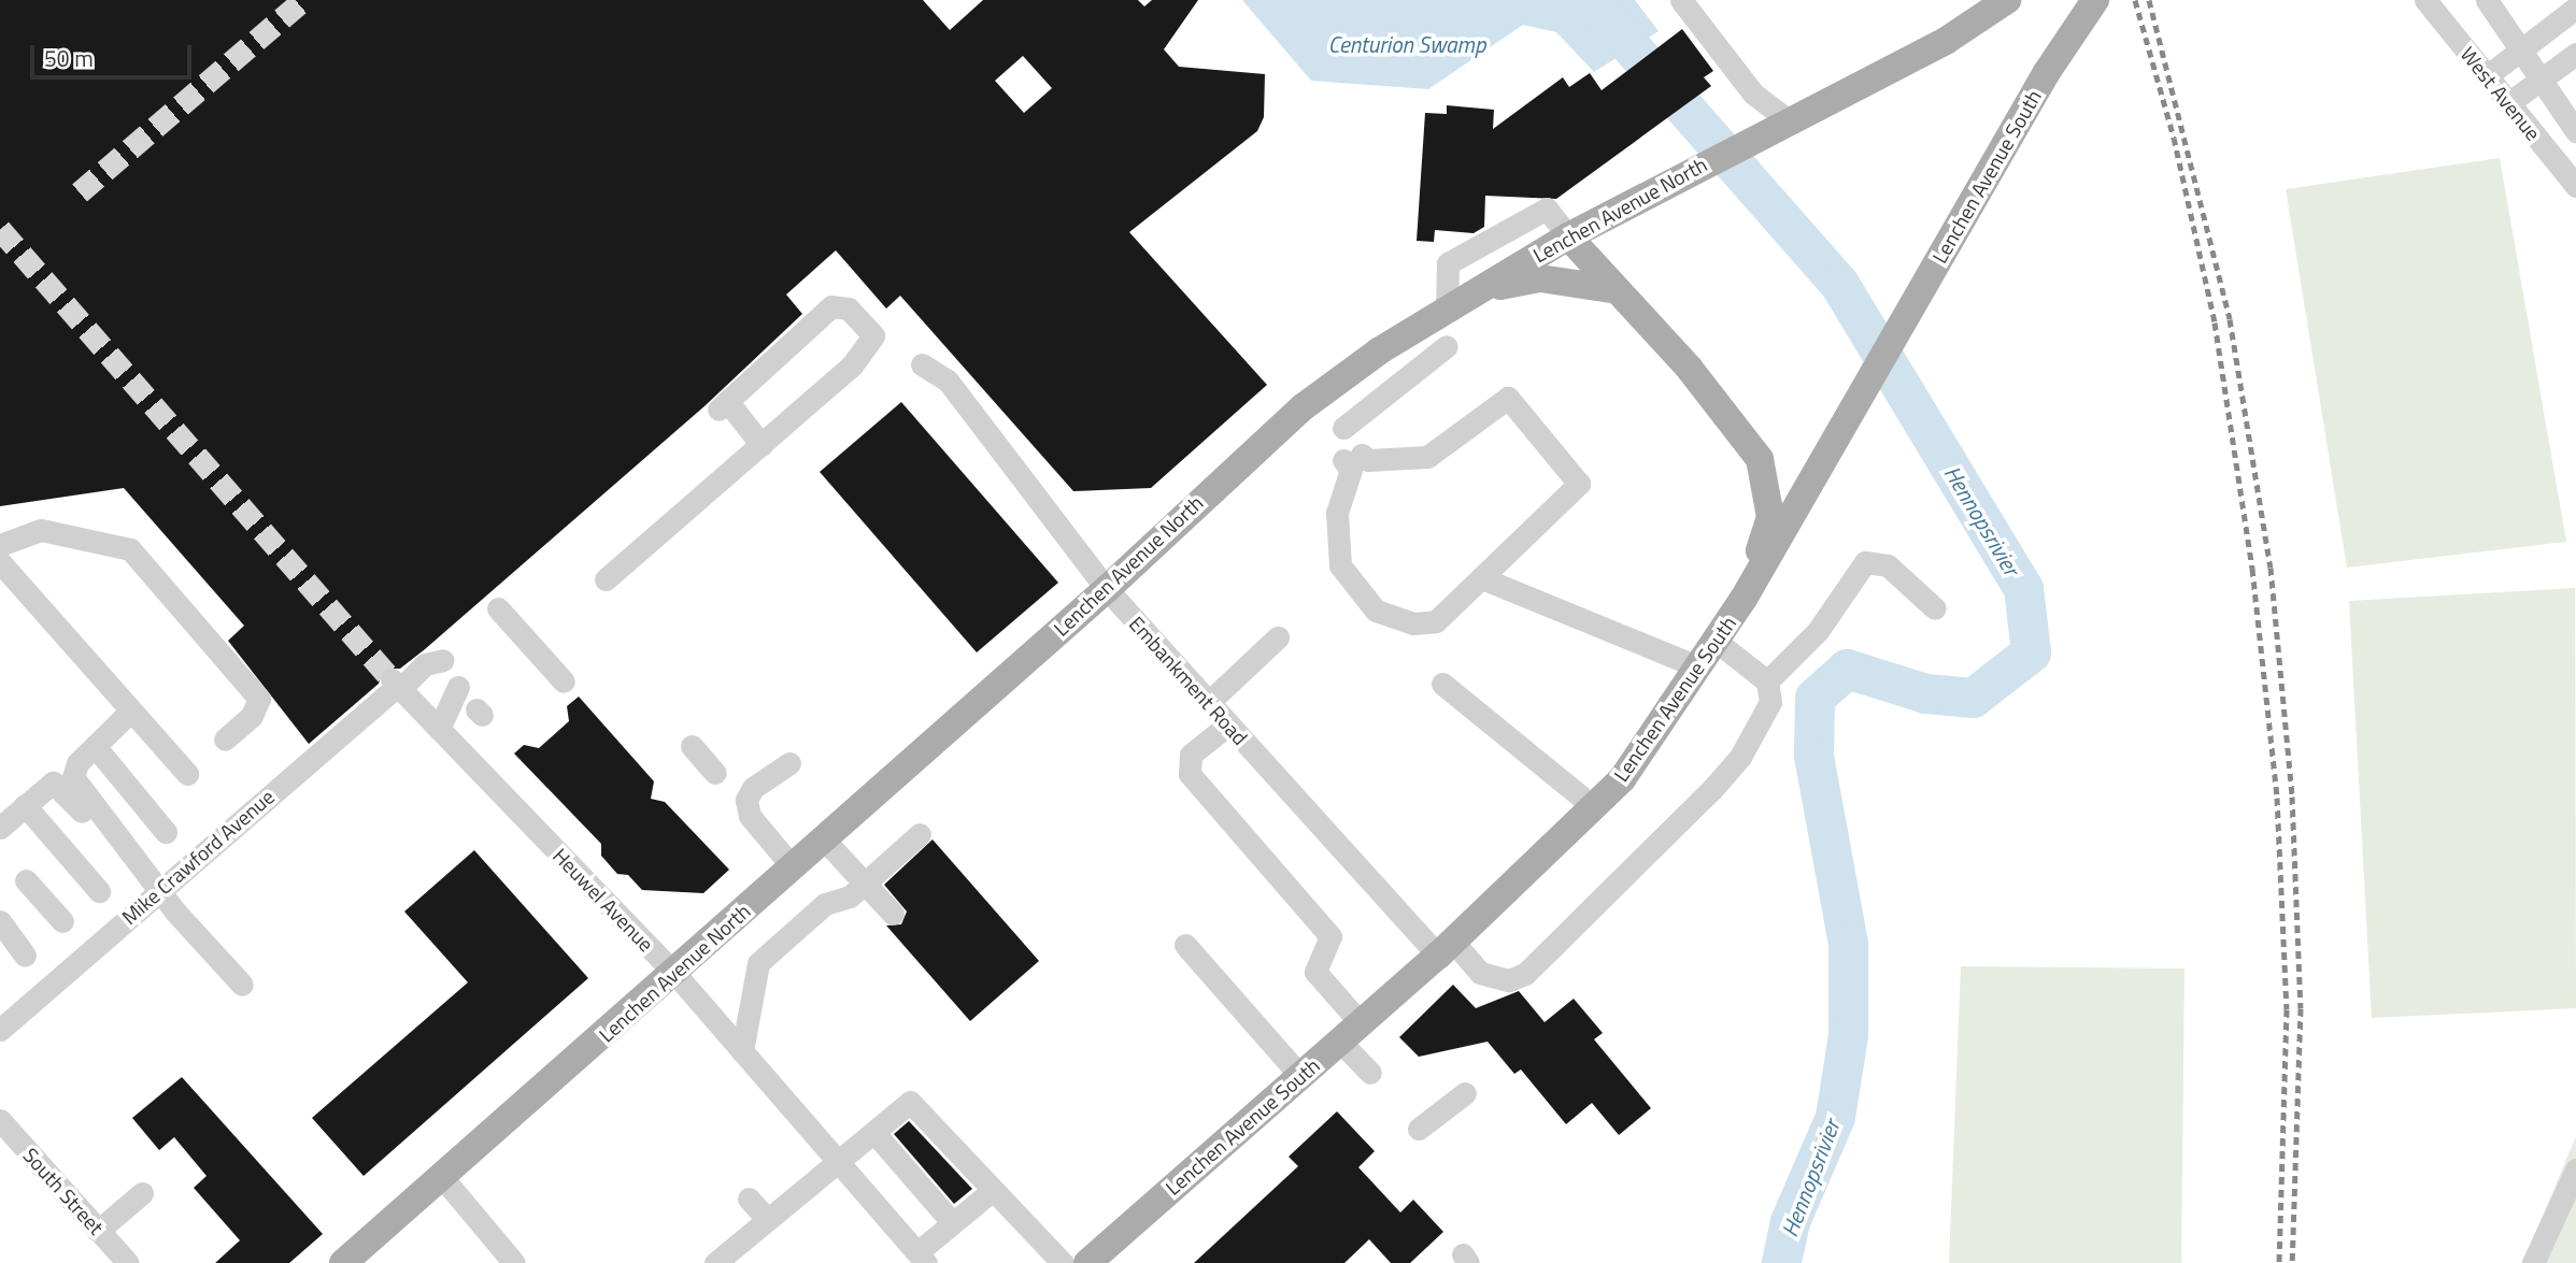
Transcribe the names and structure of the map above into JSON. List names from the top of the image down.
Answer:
{
  "streets": {
    "main road": ["Lenchen Avenue South", "Lenchen Avenue North"],
    "street": [
      "West Avenue",
      "Embankment Road",
      "Mike Crawford Avenue",
      "Heuwel Avenue",
      "South Street"
    ]
  },
  "crossings": [
    ["Lenchen Avenue South", "Embankment Road"],
    ["Lenchen Avenue North", "Embankment Road"],
    ["Lenchen Avenue North", "Heuwel Avenue"],
    ["Mike Crawford Avenue", "Heuwel Avenue"]
  ],
  "water": ["Centurion Swamp", "Hennopsrivier"],
  "scale_bar": "50 m"
}
